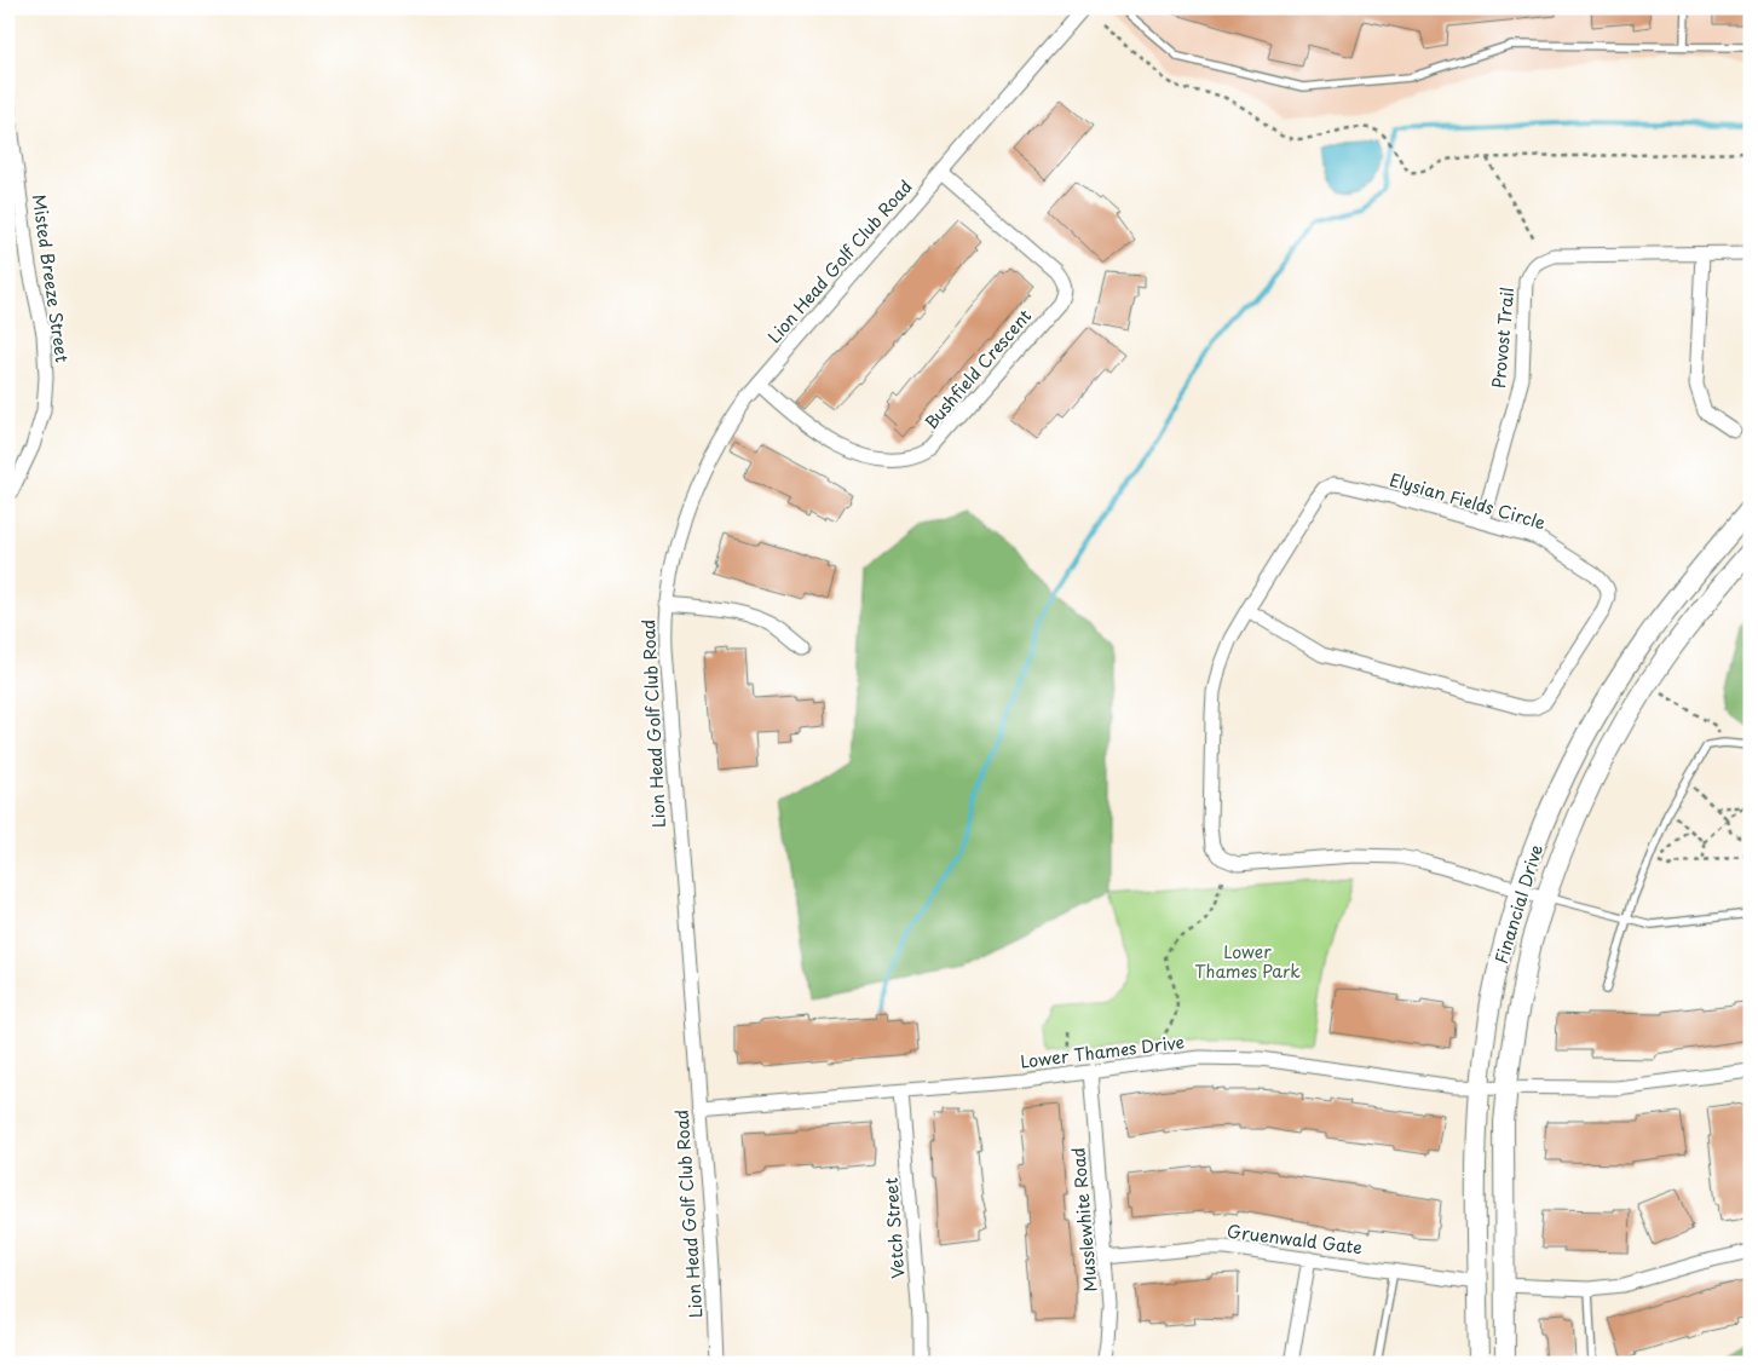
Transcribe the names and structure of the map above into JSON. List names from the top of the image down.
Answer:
{
  "streets": {
    "street": [
      "Lion Head Golf Club Road",
      "Misted Breeze Street",
      "Provost Trail",
      "Bushfield Crescent",
      "Elysian Fields Circle",
      "Financial Drive",
      "Lower Thames Drive",
      "Musslewhite Road",
      "Vetch Street",
      "Gruenwald Gate"
    ]
  },
  "crossings": [
    ["Lion Head Golf Club Road", "Bushfield Crescent"],
    ["Lion Head Golf Club Road", "Lower Thames Drive"],
    ["Provost Trail", "Elysian Fields Circle"],
    ["Elysian Fields Circle", "Financial Drive"],
    ["Financial Drive", "Lower Thames Drive"],
    ["Financial Drive", "Gruenwald Gate"],
    ["Lower Thames Drive", "Musslewhite Road"],
    ["Lower Thames Drive", "Vetch Street"],
    ["Musslewhite Road", "Gruenwald Gate"]
  ],
  "parks": ["Lower Thames Park"]
}
